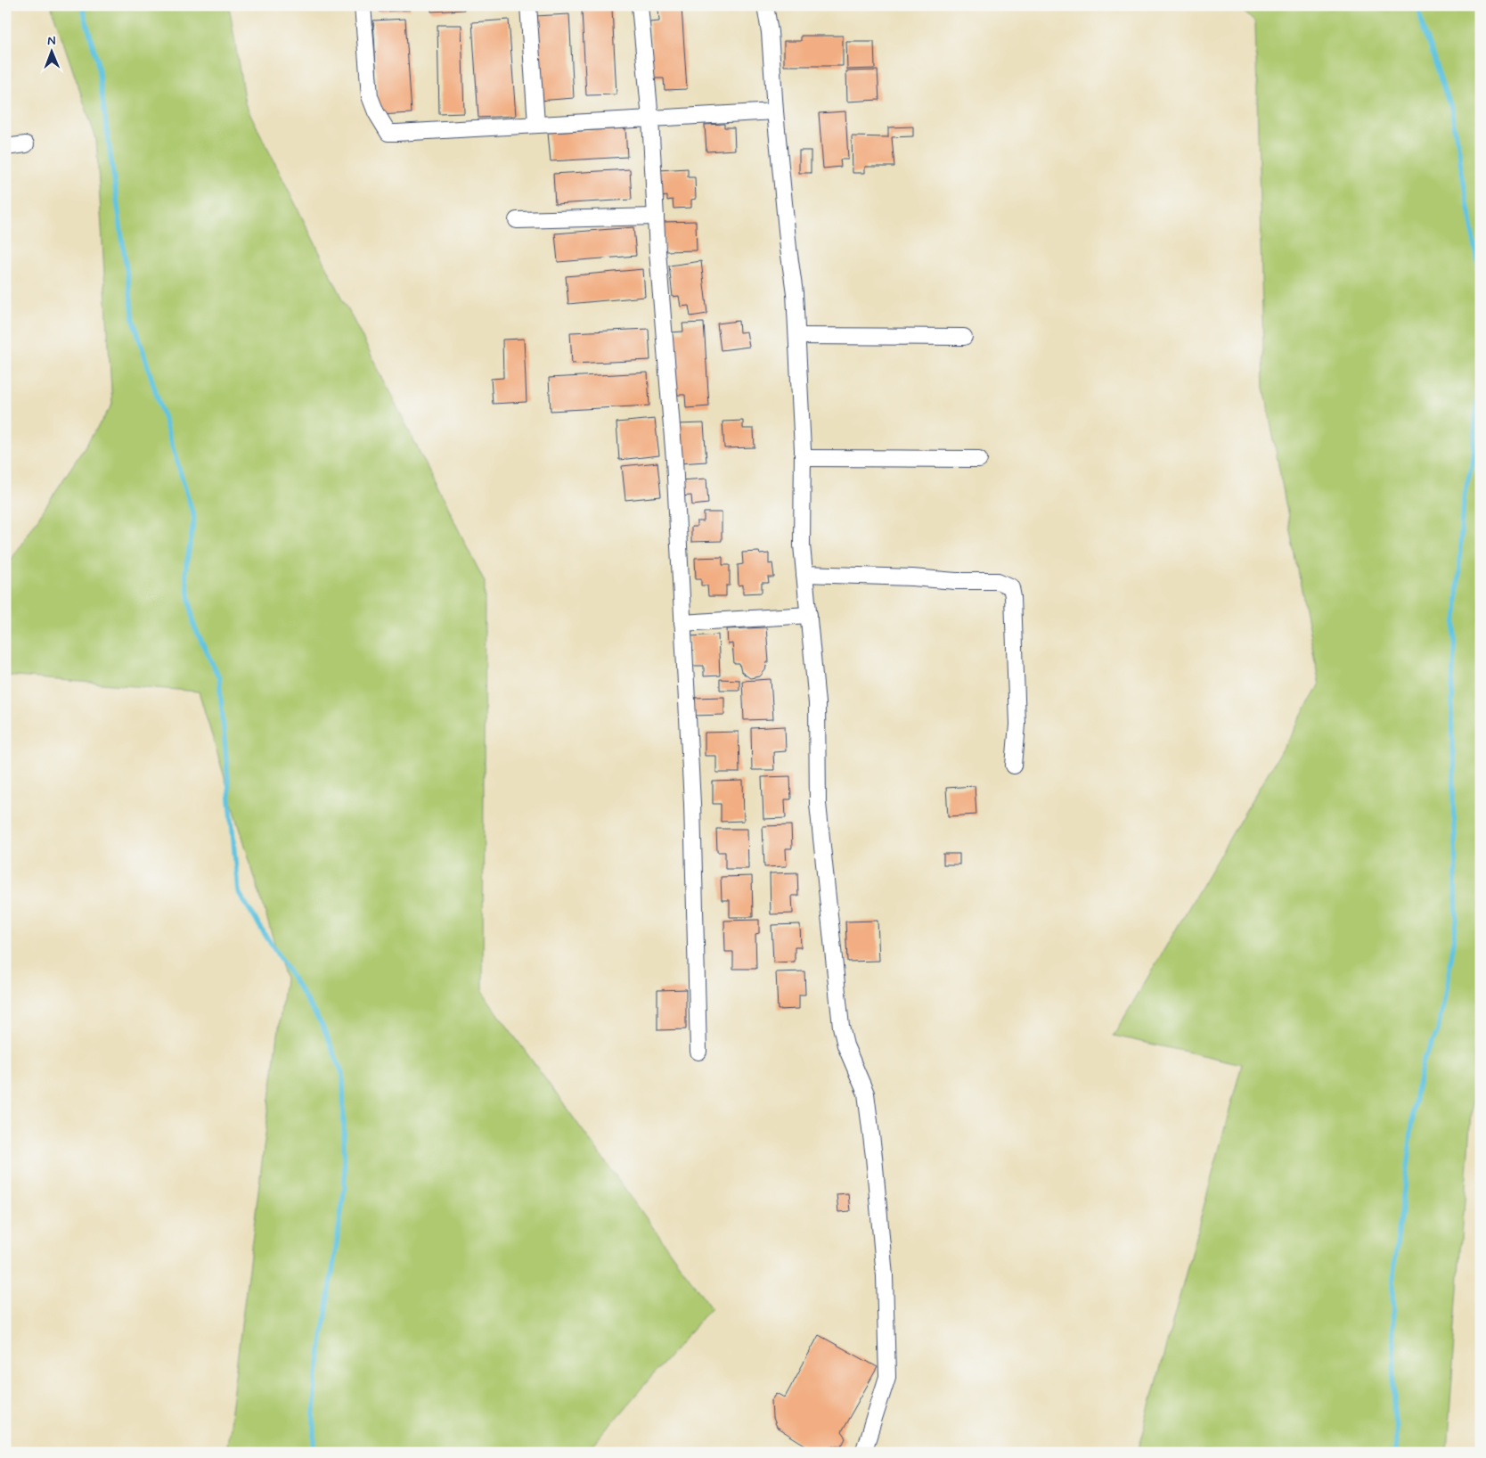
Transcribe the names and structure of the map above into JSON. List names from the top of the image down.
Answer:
{
  "north": "top"
}
